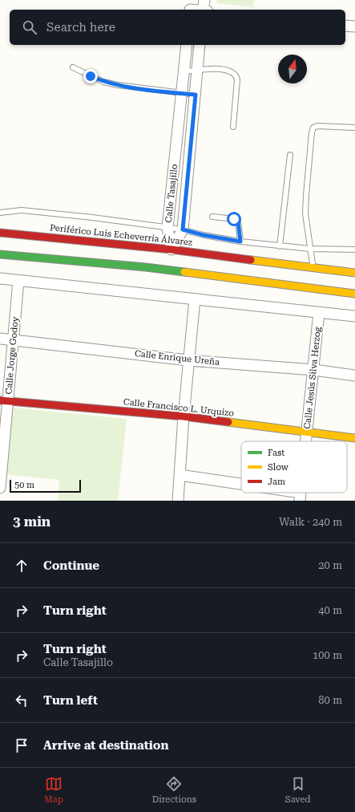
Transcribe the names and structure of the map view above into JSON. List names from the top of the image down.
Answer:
{
  "streets": {
    "main road": ["Periférico Luis Echeverría Álvarez", "Calle Francisco L. Urquizo"],
    "street": [
      "Calle Tasajillo",
      "Calle Jorge Godoy",
      "Calle Enrique Ureña",
      "Calle Jesús Silva Herzog"
    ]
  },
  "crossings": [
    ["Calle Tasajillo", "Periférico Luis Echeverría Álvarez"],
    ["Calle Jorge Godoy", "Calle Enrique Ureña"],
    ["Calle Jorge Godoy", "Calle Francisco L. Urquizo"],
    ["Calle Enrique Ureña", "Calle Jesús Silva Herzog"],
    ["Calle Jesús Silva Herzog", "Calle Francisco L. Urquizo"]
  ],
  "legend": ["Fast", "Slow", "Jam"],
  "scale_bar": "50 m",
  "north": "top",
  "page": {
    "search": "Search here",
    "scale": "50 m",
    "heading": ["3 min", "Walk · 240 m"],
    "list": [
      ["Continue", "20 m"],
      ["Turn right", "40 m"],
      ["Turn right", "Calle Tasajillo", "100 m"],
      ["Turn left", "80 m"],
      "Arrive at destination"
    ],
    "nav": ["Map", "Directions", "Saved"]
  }
}
